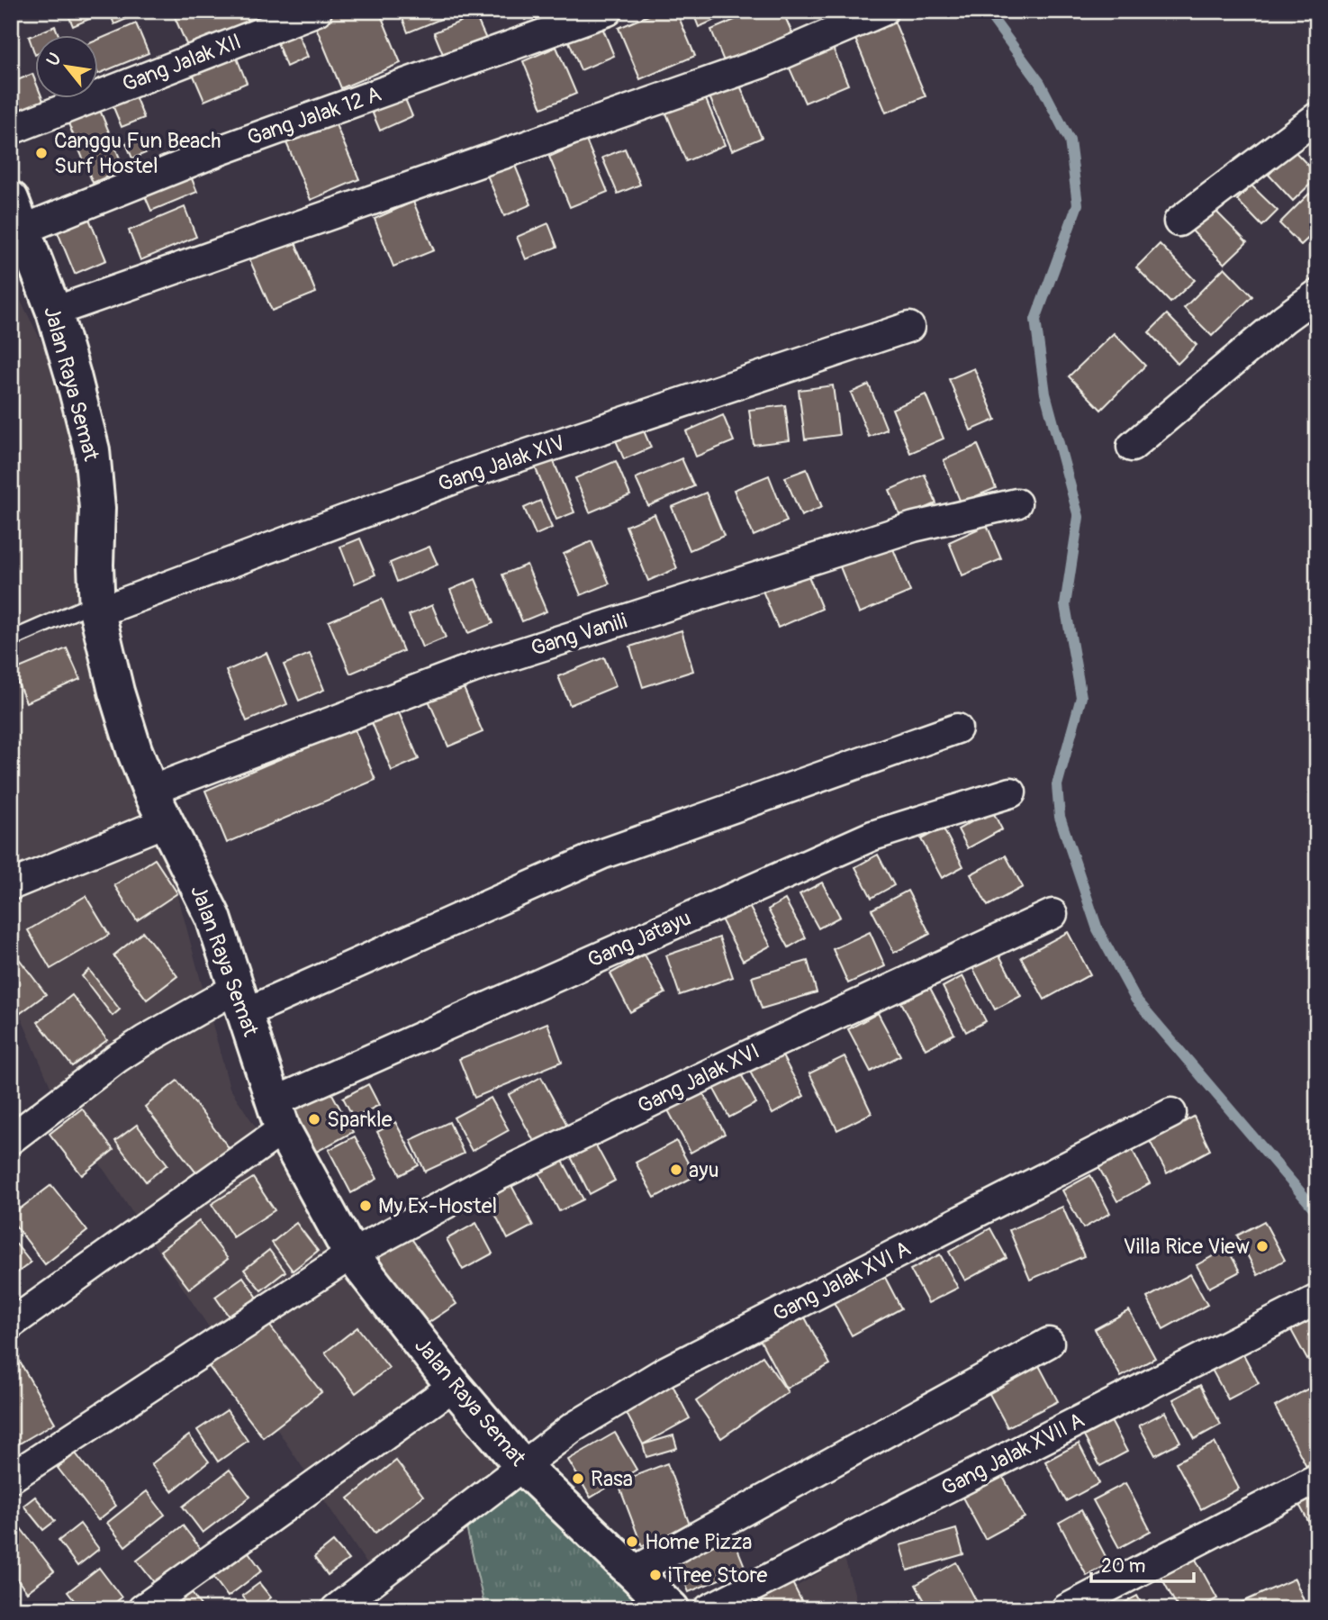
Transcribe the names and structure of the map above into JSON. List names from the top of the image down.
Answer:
{
  "streets": {
    "street": [
      "Gang Jalak XII",
      "Gang Jalak 12 A",
      "Jalan Raya Semat",
      "Gang Jalak XIV",
      "Gang Vanili",
      "Gang Jatayu",
      "Gang Jalak XVI",
      "Gang Jalak XVI A",
      "Gang Jalak XVII A"
    ]
  },
  "crossings": [
    ["Gang Jalak 12 A", "Jalan Raya Semat"],
    ["Jalan Raya Semat", "Gang Jalak XIV"],
    ["Jalan Raya Semat", "Gang Vanili"],
    ["Jalan Raya Semat", "Gang Jatayu"],
    ["Jalan Raya Semat", "Gang Jalak XVI"],
    ["Jalan Raya Semat", "Gang Jalak XVI A"]
  ],
  "places": [
    "Canggu Fun Beach Surf Hostel",
    "Sparkle",
    "ayu",
    "My Ex-Hostel",
    "Villa Rice View",
    "Rasa",
    "Home Pizza",
    "iTree Store"
  ],
  "scale_bar": "20 m",
  "north": "top left"
}
